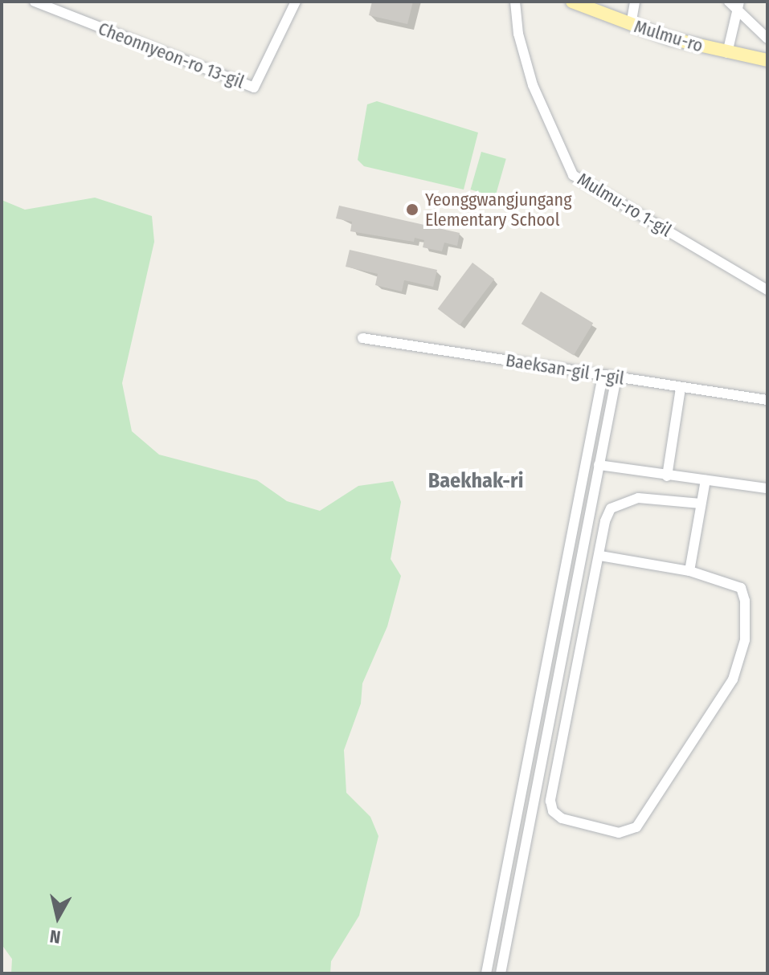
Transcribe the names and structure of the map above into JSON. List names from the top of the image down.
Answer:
{
  "streets": {
    "main road": ["Mulmu-ro"],
    "street": ["Cheonnyeon-ro 13-gil", "Mulmu-ro 1-gil", "Baeksan-gil 1-gil"]
  },
  "districts": ["Baekhak-ri"],
  "places": ["Yeonggwangjungang Elementary School"],
  "north": "bottom"
}
